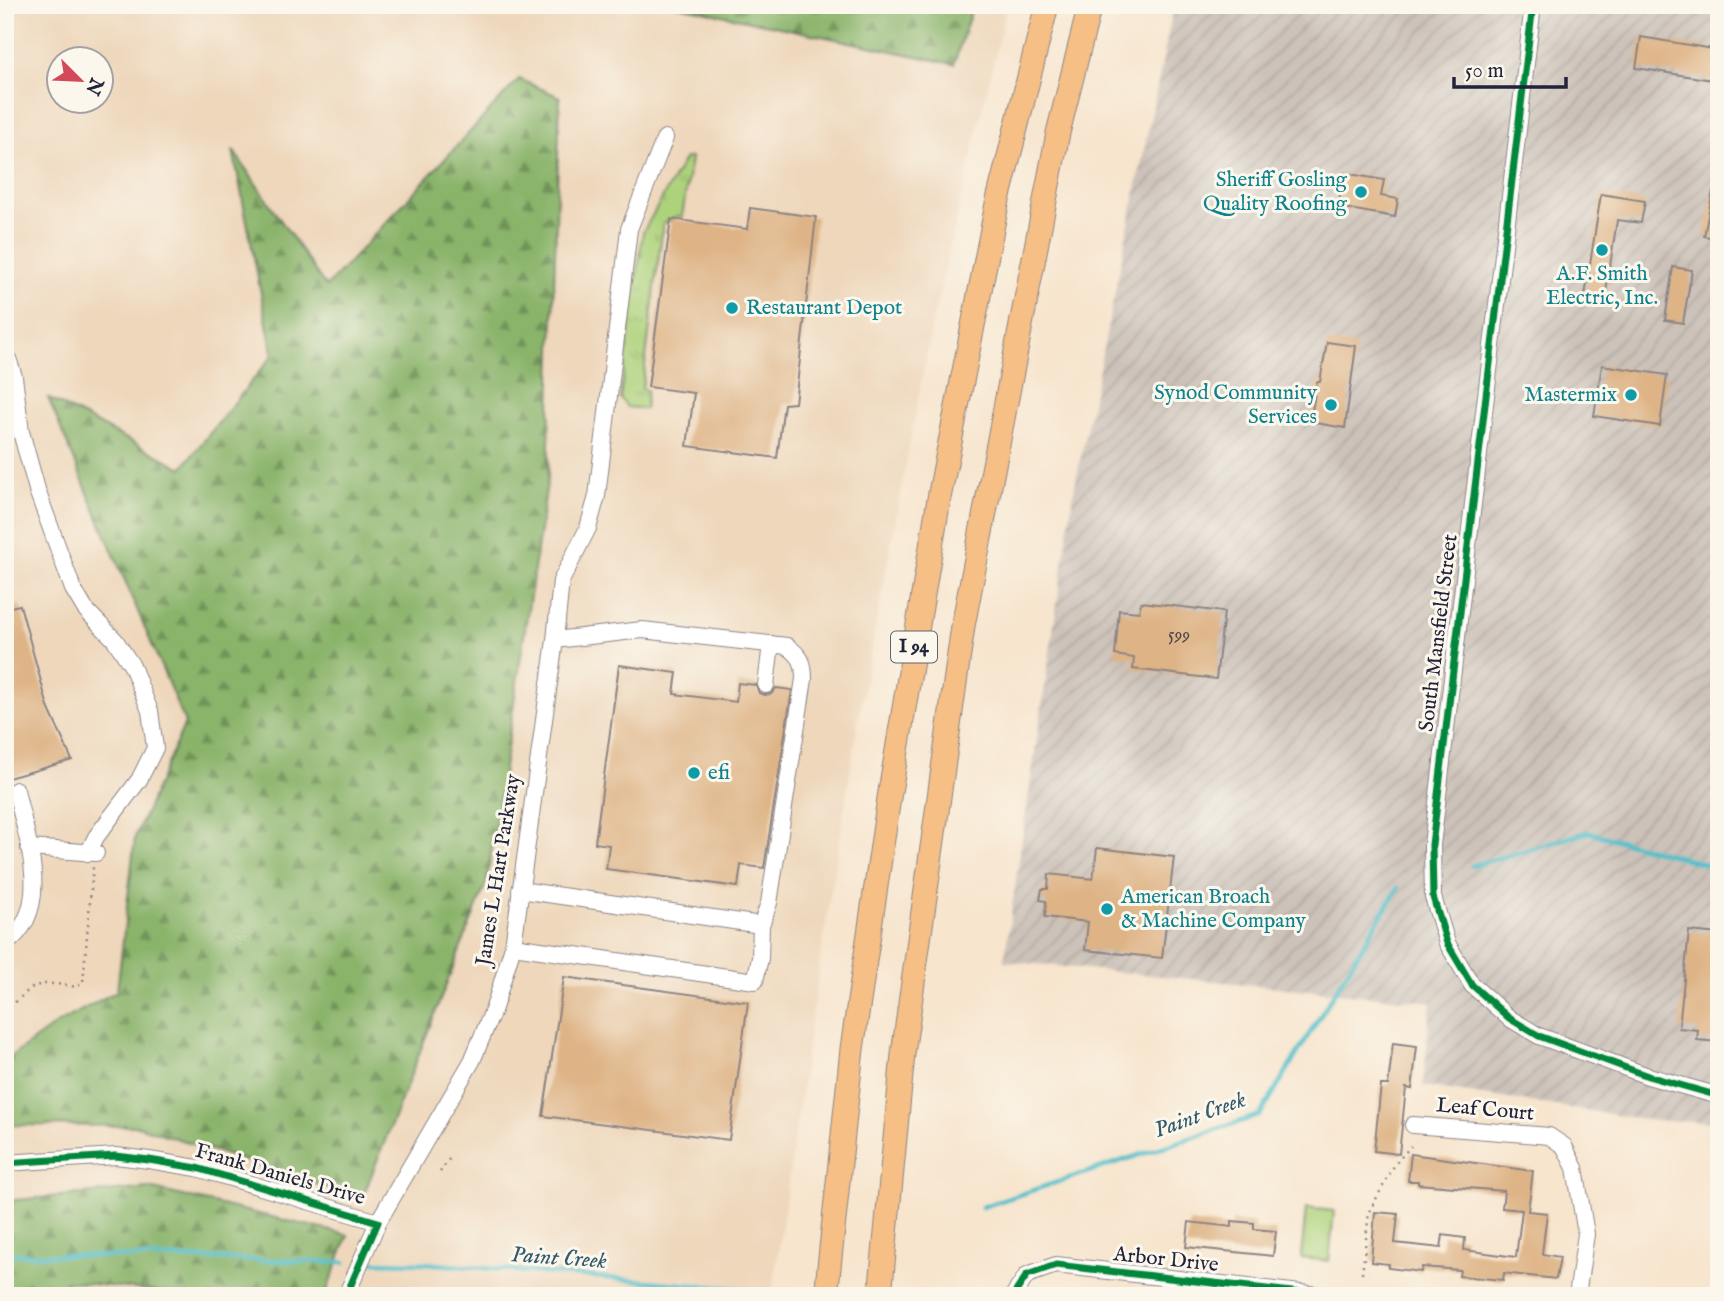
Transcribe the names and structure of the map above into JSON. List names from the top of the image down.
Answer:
{
  "streets": {
    "highway": ["I 94"],
    "street": [
      "South Mansfield Street",
      "James L Hart Parkway",
      "Leaf Court",
      "Frank Daniels Drive",
      "Arbor Drive"
    ]
  },
  "crossings": [
    ["James L Hart Parkway", "Frank Daniels Drive"]
  ],
  "water": ["Paint Creek"],
  "places": [
    "Sheriff Gosling Quality Roofing",
    "A.F. Smith Electric, Inc.",
    "Restaurant Depot",
    "Mastermix",
    "Synod Community Services",
    "efi",
    "American Broach & Machine Company"
  ],
  "house_numbers": ["599"],
  "scale_bar": "50 m",
  "north": "bottom right"
}
